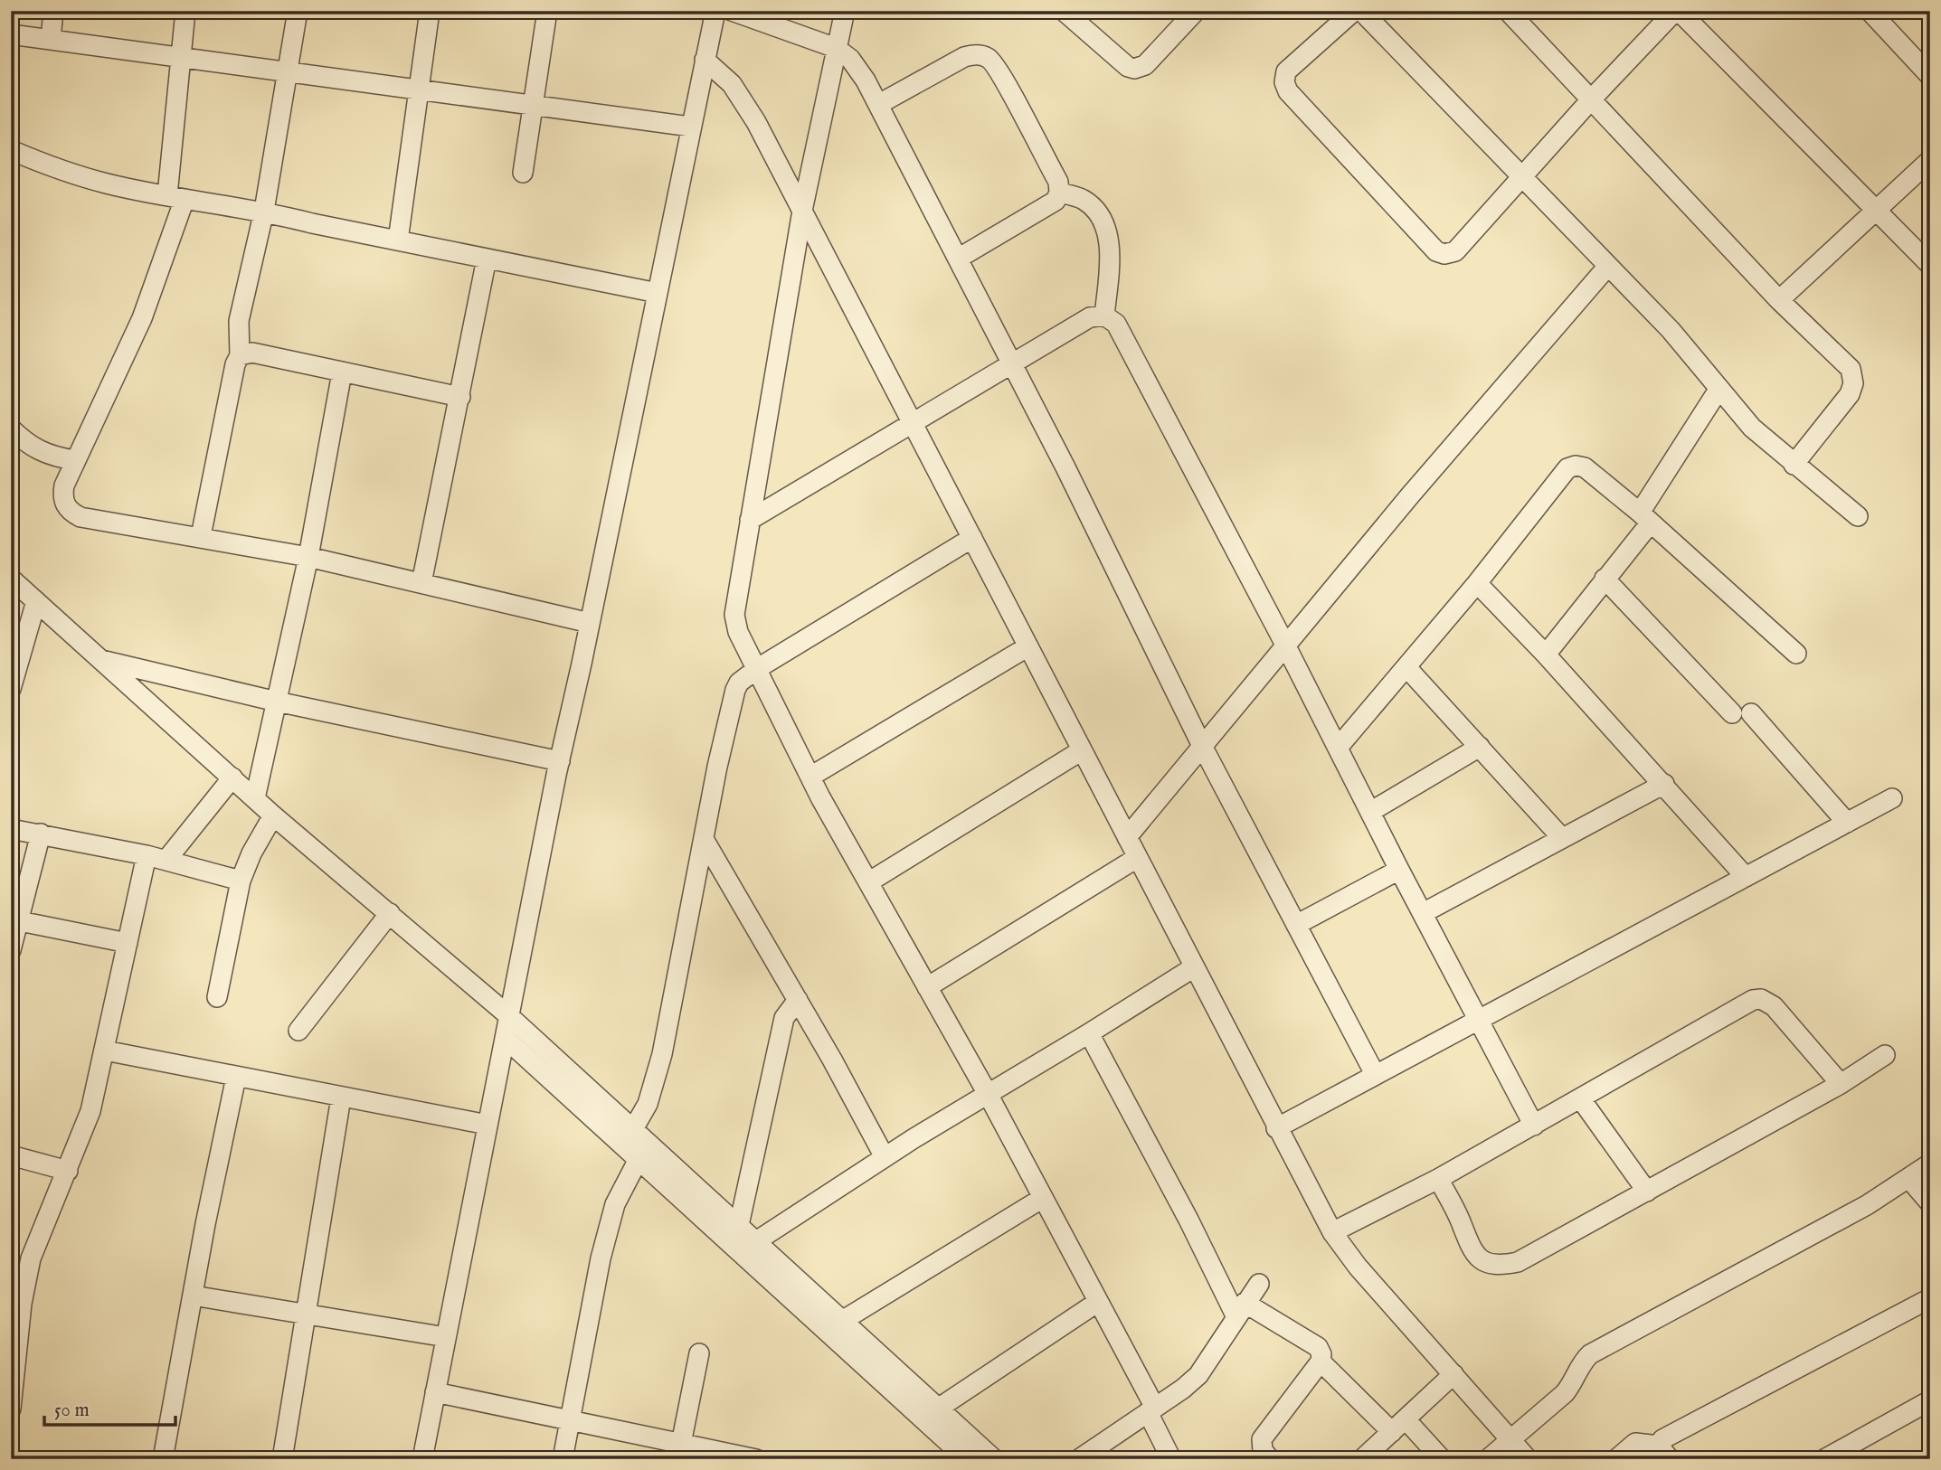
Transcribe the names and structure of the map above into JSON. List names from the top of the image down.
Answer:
{
  "scale_bar": "50 m"
}
